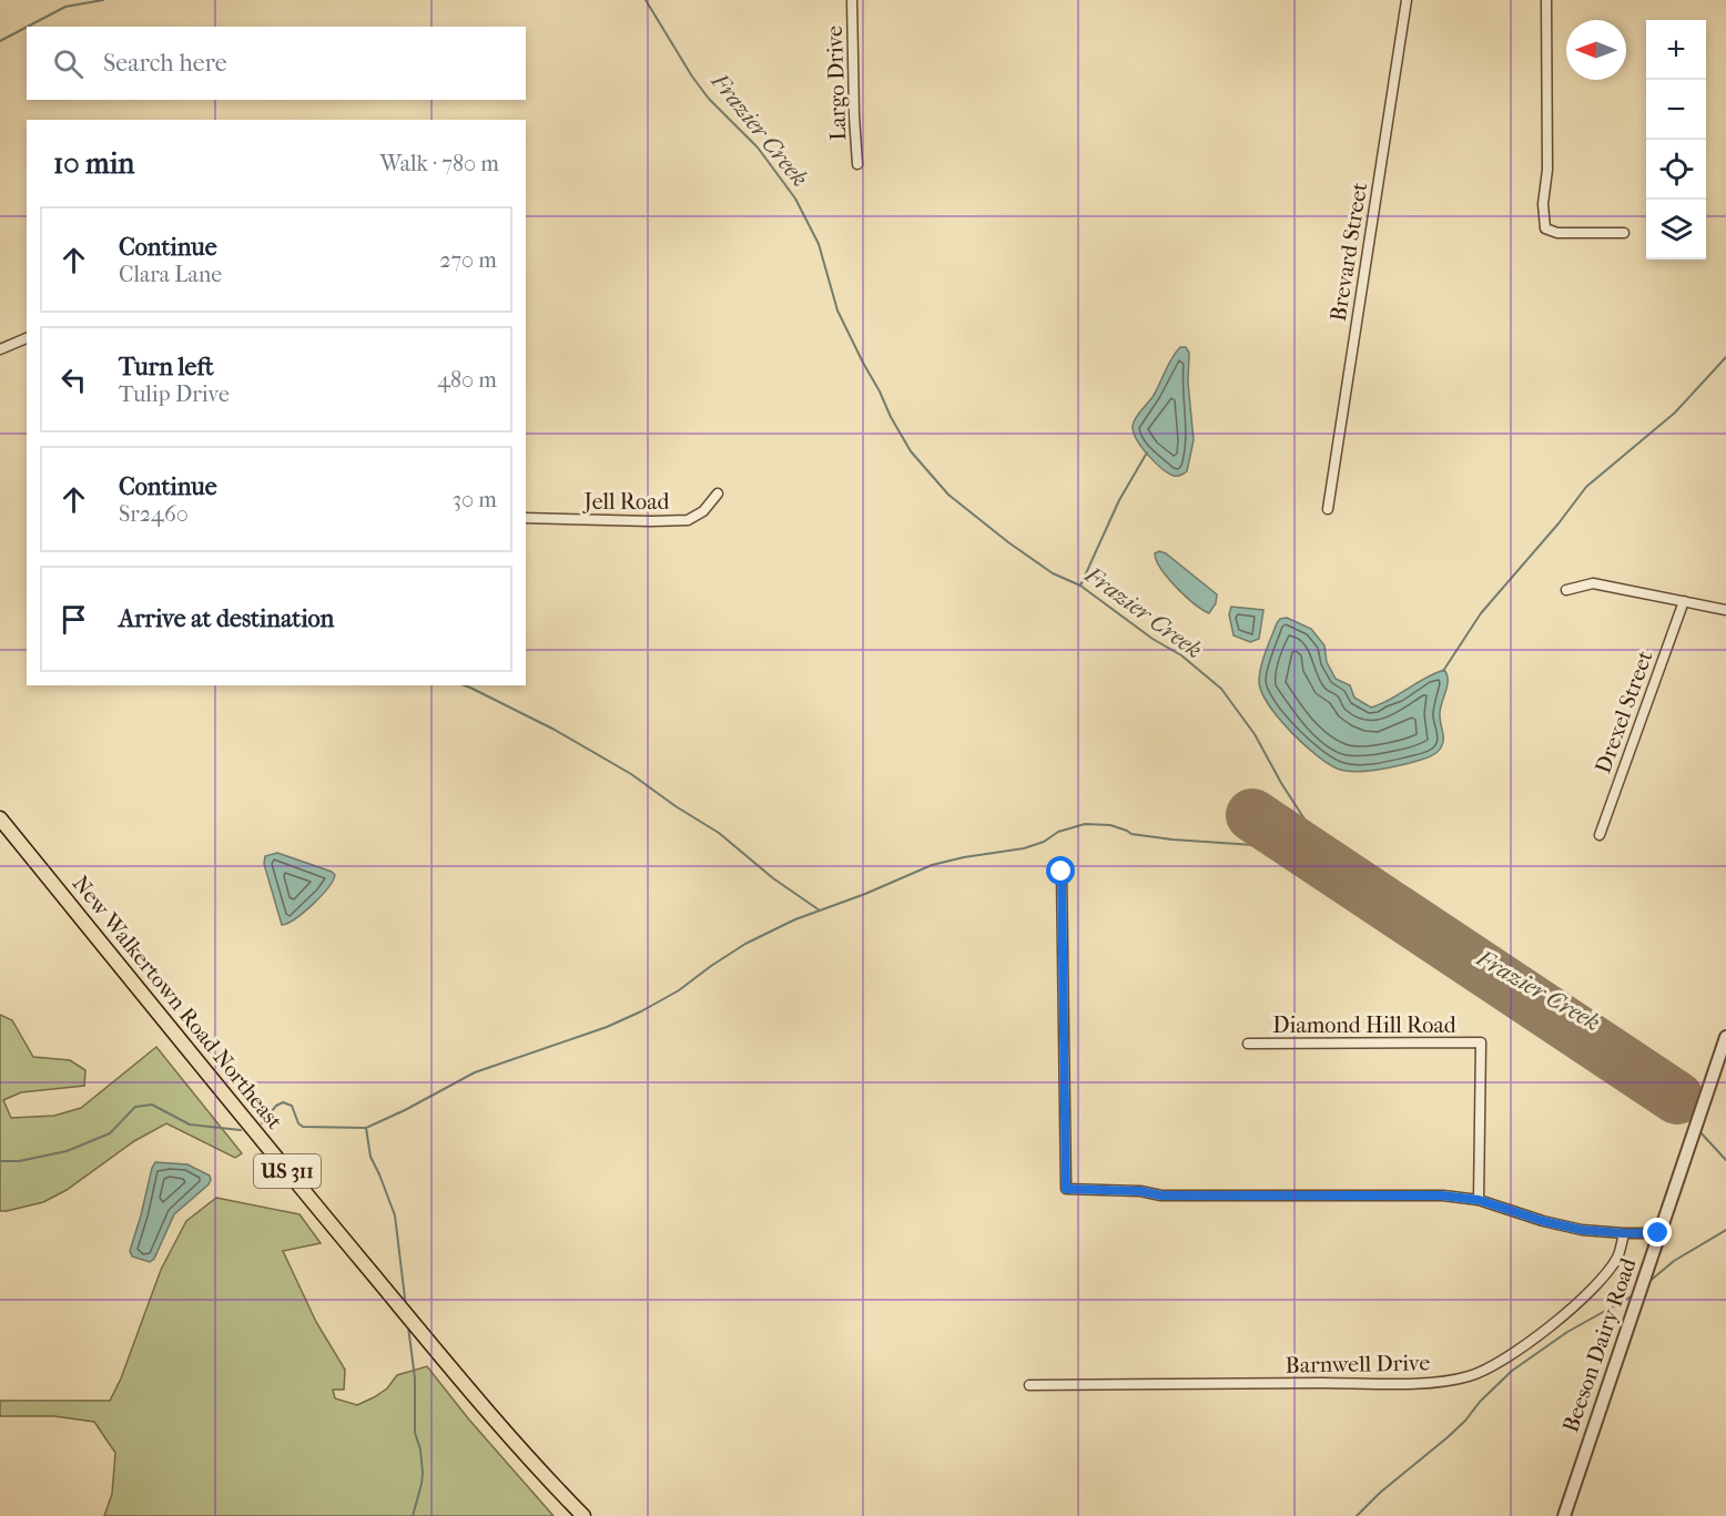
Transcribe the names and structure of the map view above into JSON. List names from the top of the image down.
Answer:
{
  "streets": {
    "main road": ["New Walkertown Road Northeast", "US 311"],
    "street": [
      "Largo Drive",
      "Brevard Street",
      "Jell Road",
      "Drexel Street",
      "Diamond Hill Road",
      "Beeson Dairy Road",
      "Barnwell Drive"
    ]
  },
  "water": ["Frazier Creek"],
  "north": "left",
  "page": {
    "map_buttons": ["+", "−"],
    "search": "Search here",
    "heading": ["10 min", "Walk · 780 m"],
    "list": [
      ["Continue", "Clara Lane", "270 m"],
      ["Turn left", "Tulip Drive", "480 m"],
      ["Continue", "Sr2460", "30 m"],
      "Arrive at destination"
    ]
  }
}
